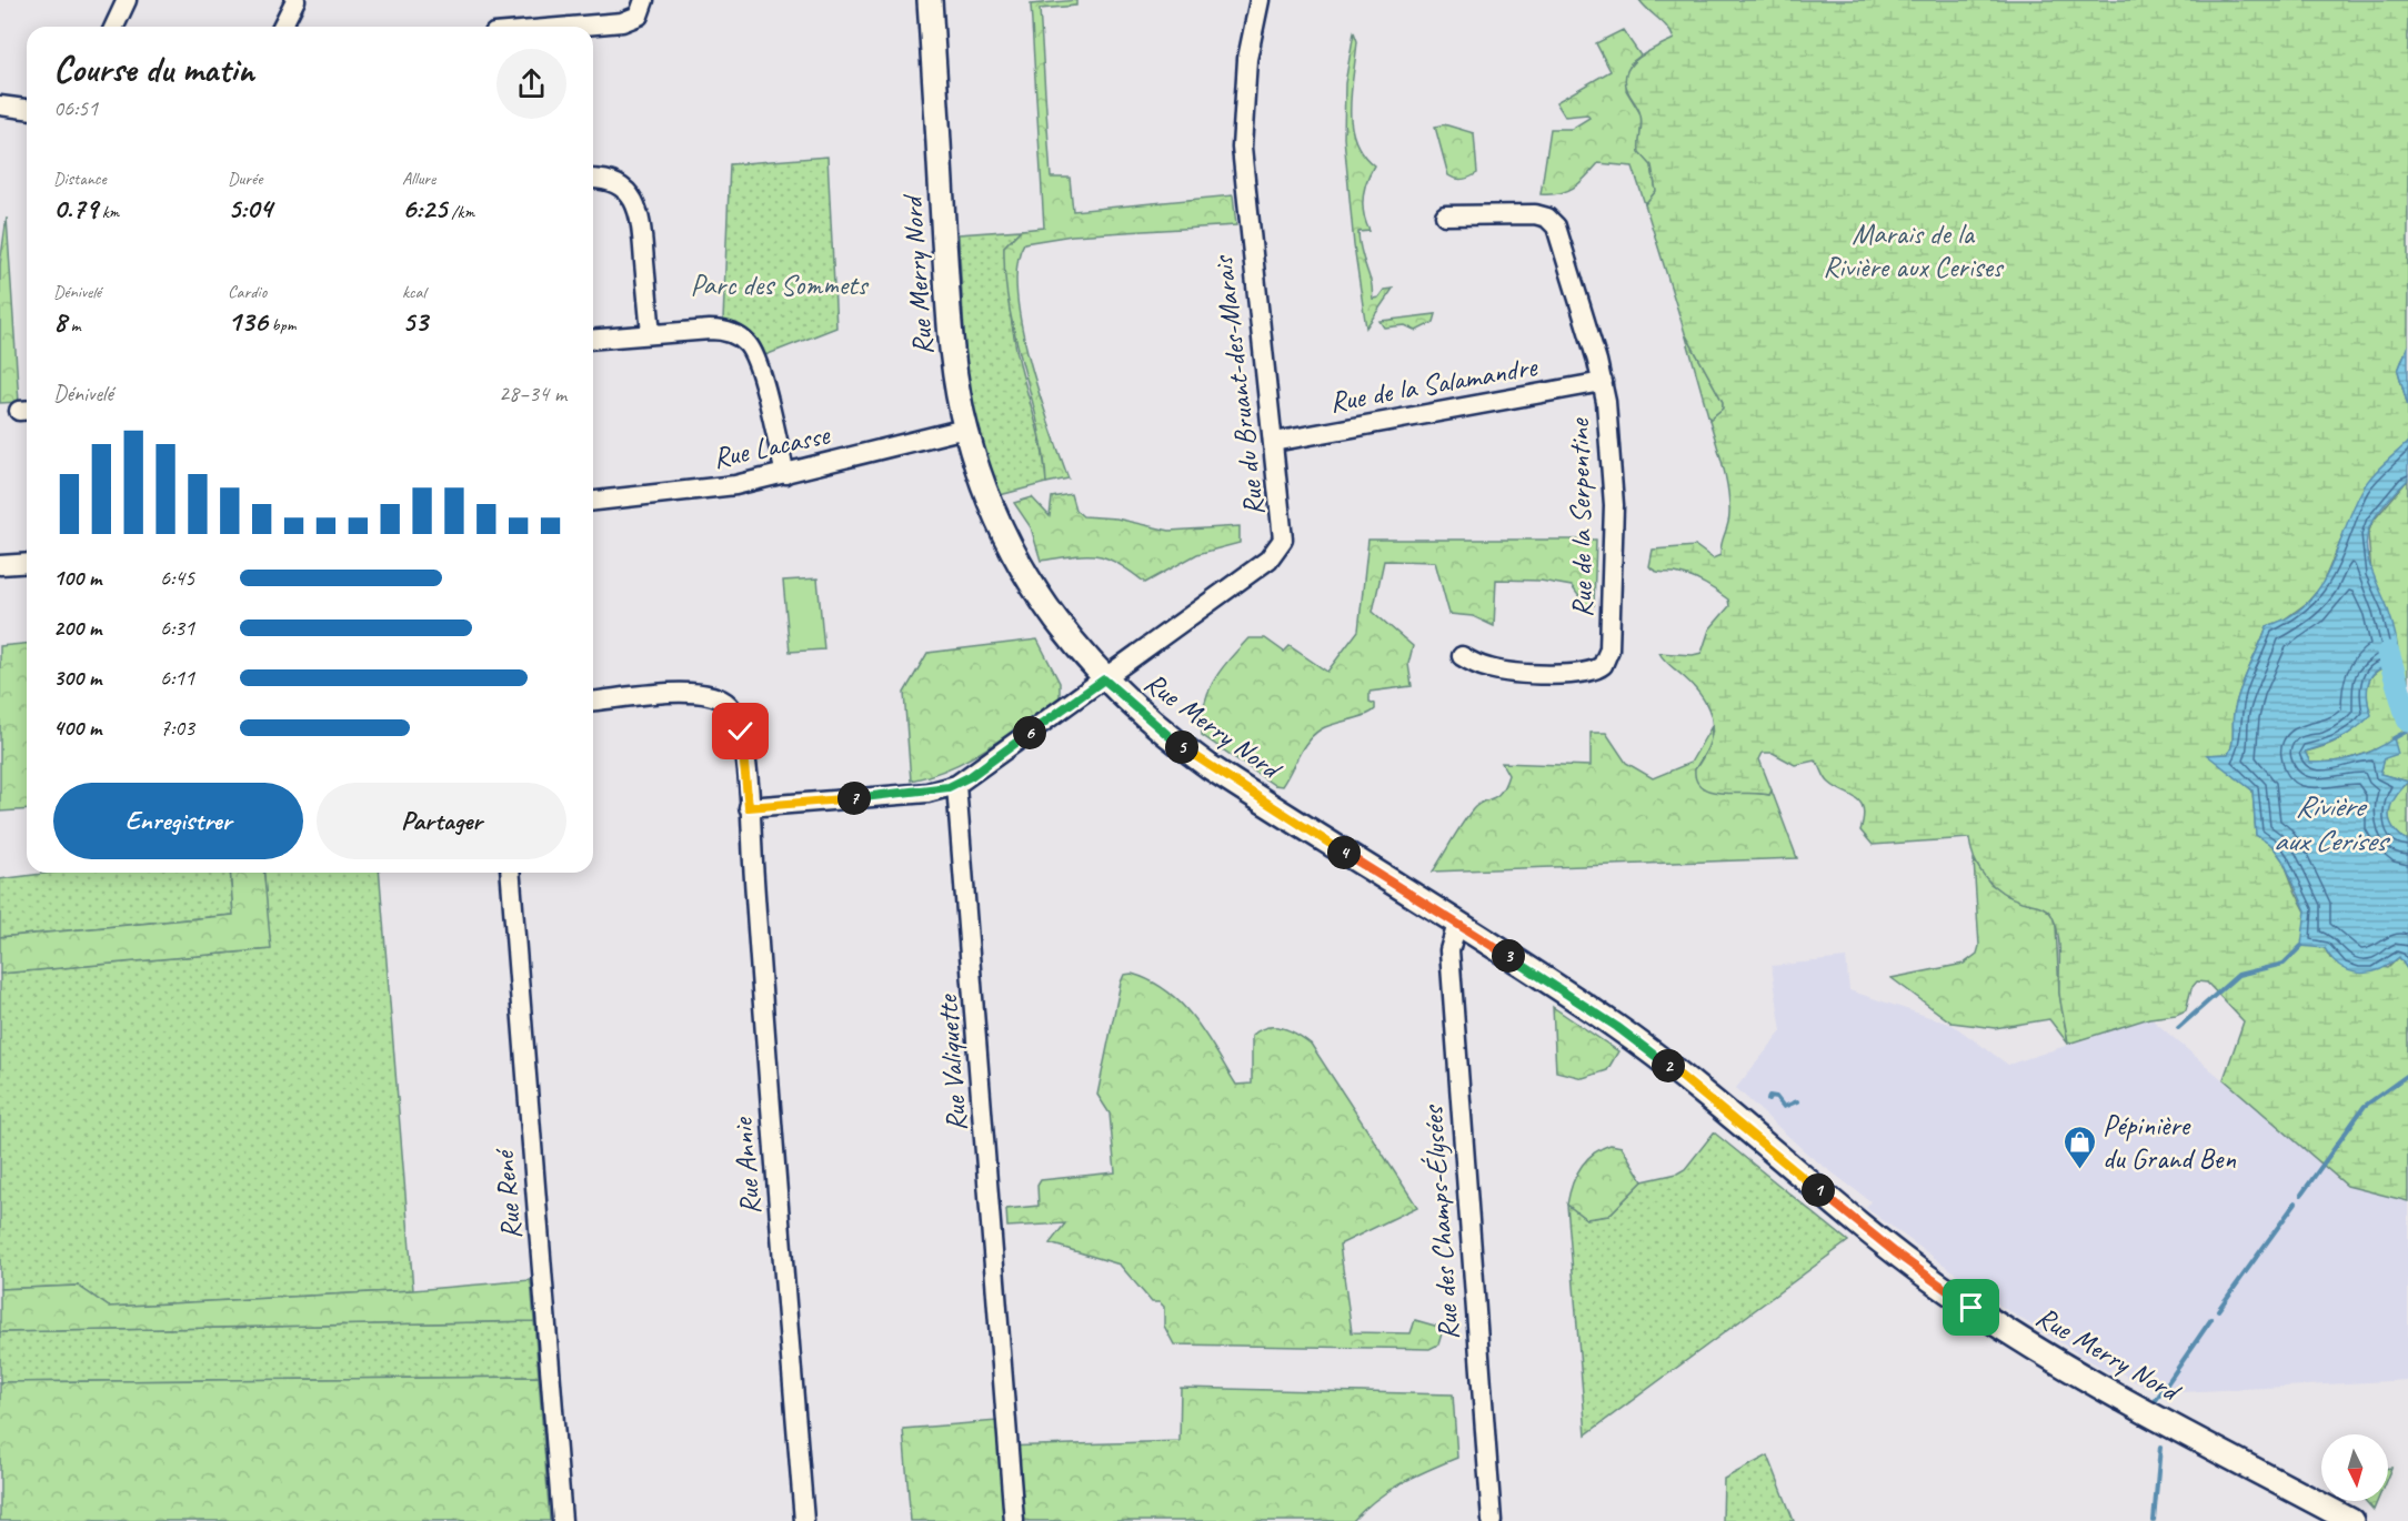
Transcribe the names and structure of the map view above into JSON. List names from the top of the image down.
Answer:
{
  "streets": {
    "main road": ["Rue Merry Nord"],
    "street": [
      "Rue de la Salamandre",
      "Rue du Bruant-des-Marais",
      "Rue Lacasse",
      "Rue de la Serpentine",
      "Rue Valiquette",
      "Rue Annie",
      "Rue René",
      "Rue des Champs-Élysées"
    ]
  },
  "crossings": [
    ["Rue Merry Nord", "Rue du Bruant-des-Marais"],
    ["Rue Merry Nord", "Rue Lacasse"],
    ["Rue Merry Nord", "Rue des Champs-Élysées"],
    ["Rue de la Salamandre", "Rue du Bruant-des-Marais"],
    ["Rue de la Salamandre", "Rue de la Serpentine"]
  ],
  "water": ["Rivière aux Cerises"],
  "parks": ["Marais de la Rivière aux Cerises", "Parc des Sommets"],
  "places": {
    "shop": ["Pépinière du Grand Ben"]
  },
  "north": "bottom",
  "page": {
    "heading": ["Course du matin", "06:51"],
    "stats": [
      ["Distance", "0.79 km"],
      ["Durée", "5:04"],
      ["Allure", "6:25 /km"],
      ["Dénivelé", "8 m"],
      ["Cardio", "136 bpm"],
      ["kcal", "53"]
    ],
    "chart": ["Dénivelé", "28–34 m"],
    "list": [
      {
        "name": "100 m",
        "note": "6:45"
      },
      {
        "name": "200 m",
        "note": "6:31"
      },
      {
        "name": "300 m",
        "note": "6:11"
      },
      {
        "name": "400 m",
        "note": "7:03"
      }
    ],
    "pins": [
      "6",
      "5",
      "7",
      "4",
      "3",
      "2",
      "1"
    ],
    "buttons": ["Enregistrer", "Partager"]
  }
}
